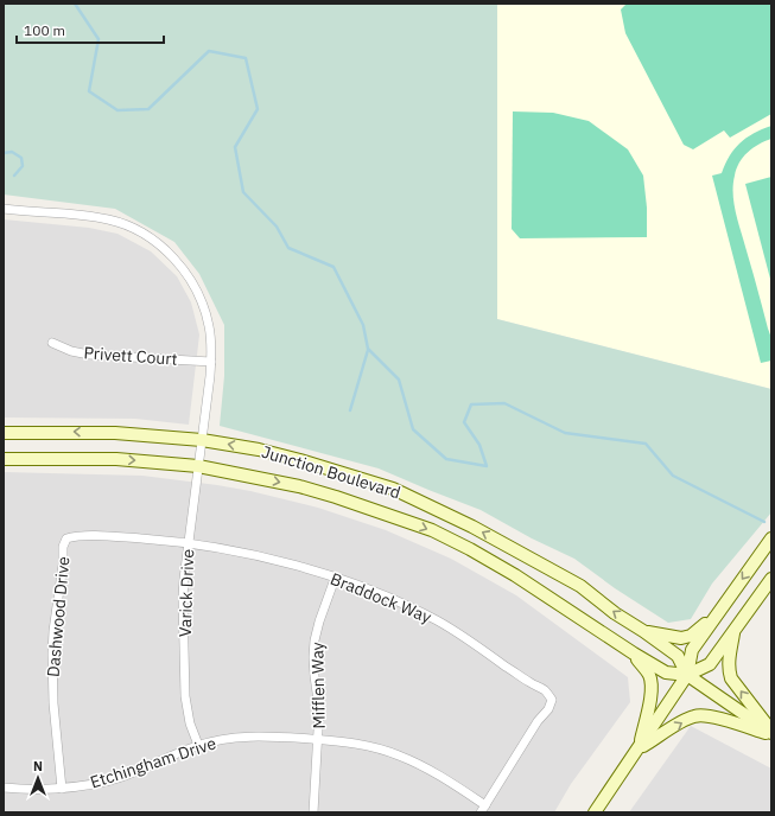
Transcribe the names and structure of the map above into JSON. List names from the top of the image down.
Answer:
{
  "streets": {
    "main road": ["Junction Boulevard"],
    "street": [
      "Privett Court",
      "Varick Drive",
      "Braddock Way",
      "Dashwood Drive",
      "Mifflen Way",
      "Etchingham Drive"
    ]
  },
  "crossings": [
    ["Privett Court", "Varick Drive"],
    ["Junction Boulevard", "Varick Drive"],
    ["Varick Drive", "Braddock Way"],
    ["Varick Drive", "Dashwood Drive"],
    ["Varick Drive", "Etchingham Drive"],
    ["Braddock Way", "Dashwood Drive"],
    ["Braddock Way", "Mifflen Way"],
    ["Braddock Way", "Etchingham Drive"],
    ["Dashwood Drive", "Etchingham Drive"],
    ["Mifflen Way", "Etchingham Drive"]
  ],
  "scale_bar": "100 m",
  "north": "top"
}
